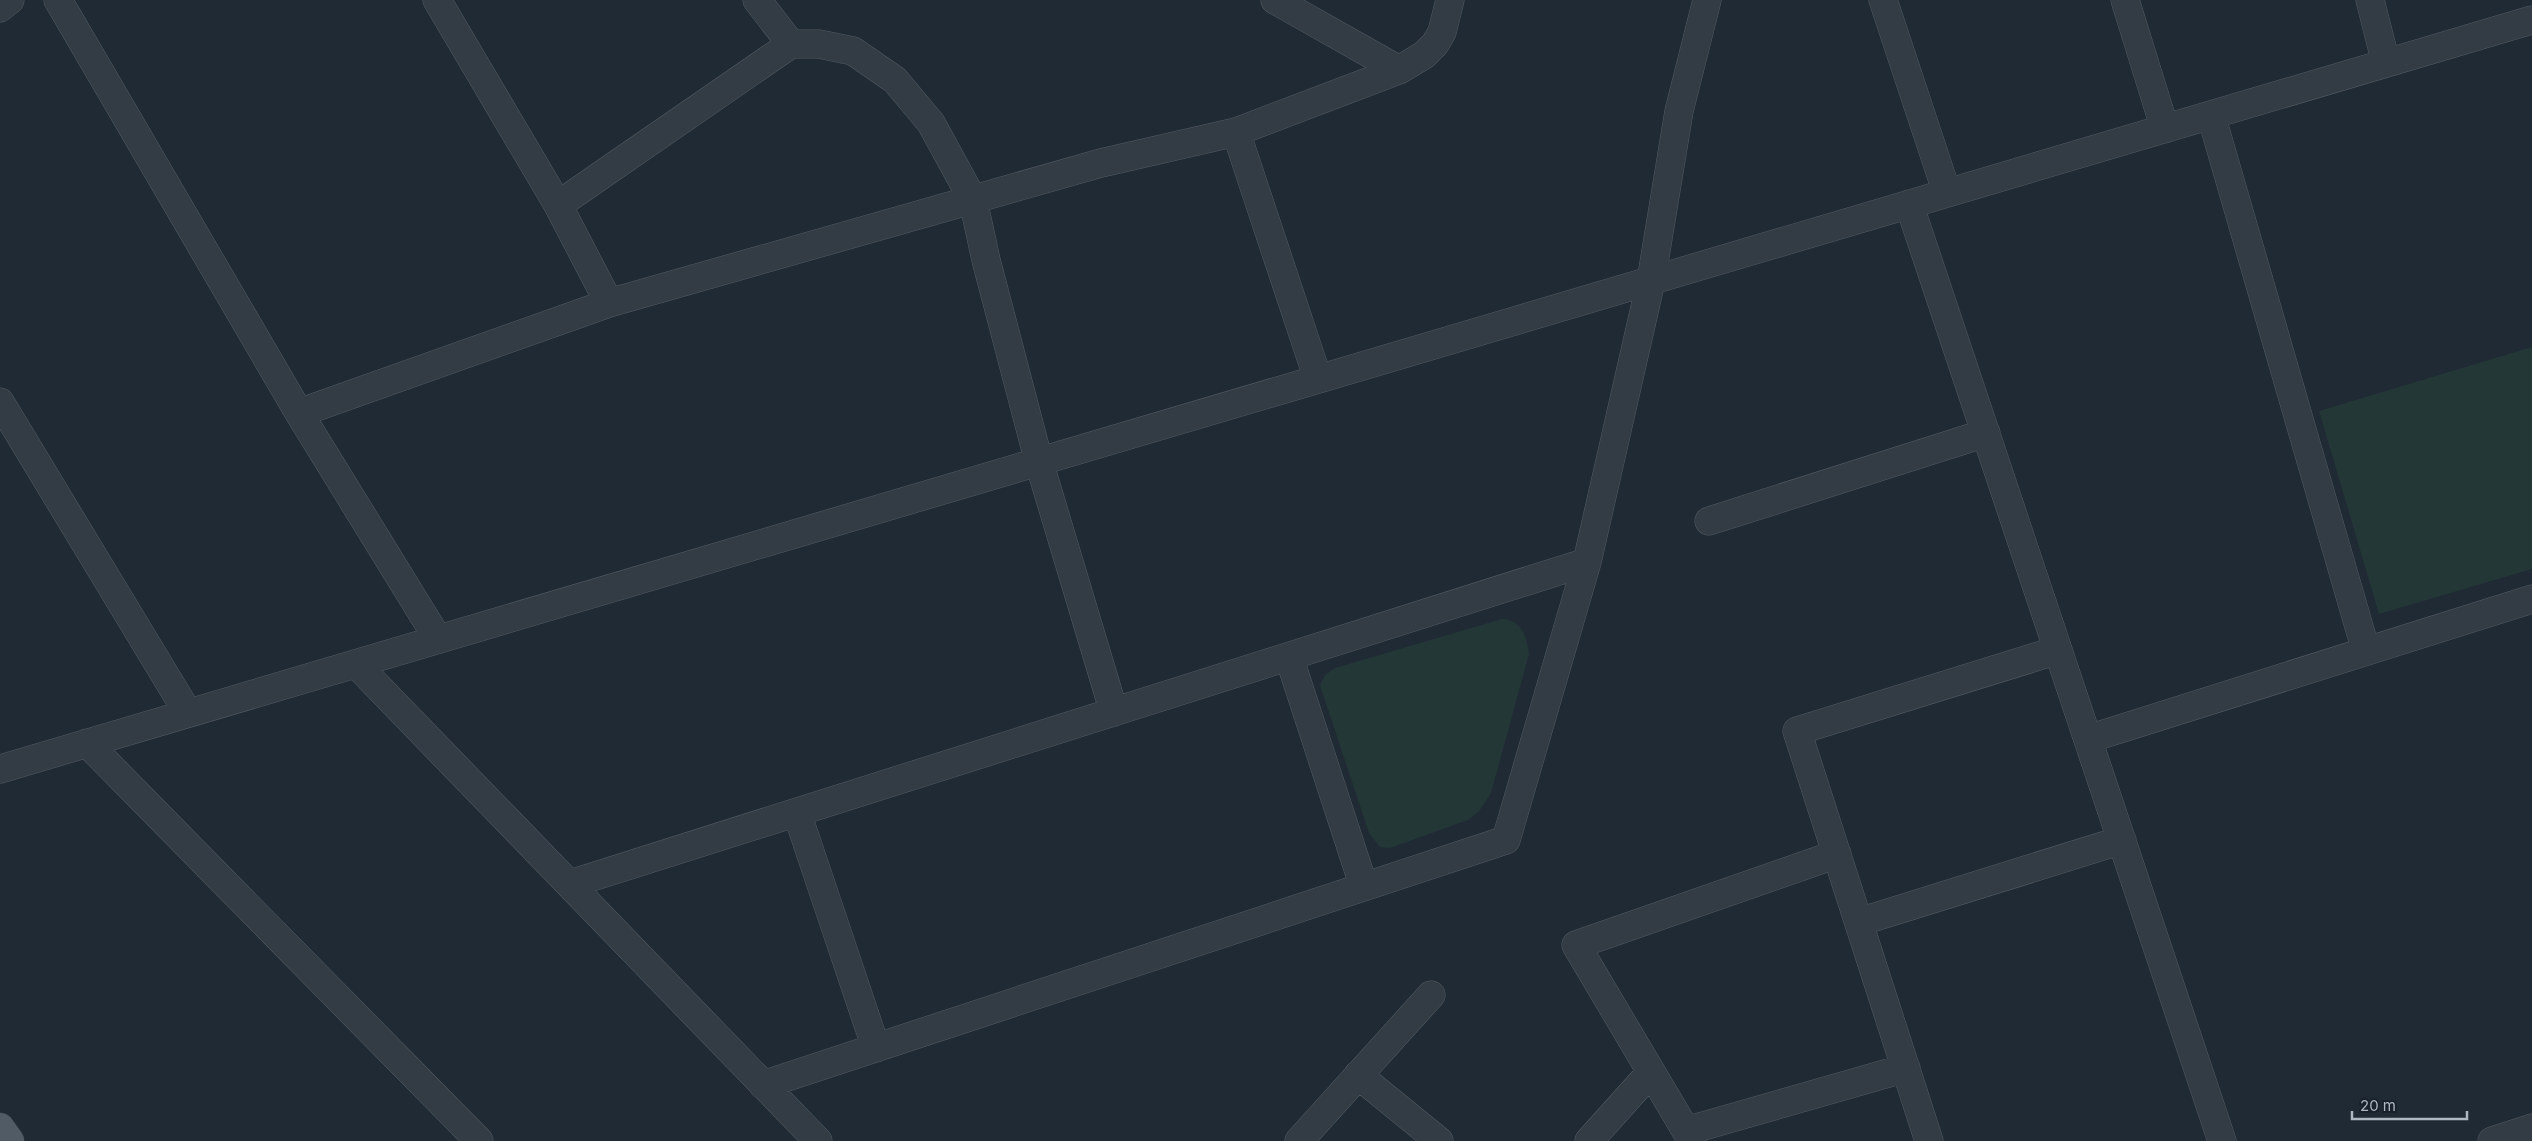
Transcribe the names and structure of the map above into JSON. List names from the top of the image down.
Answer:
{
  "scale_bar": "20 m"
}
